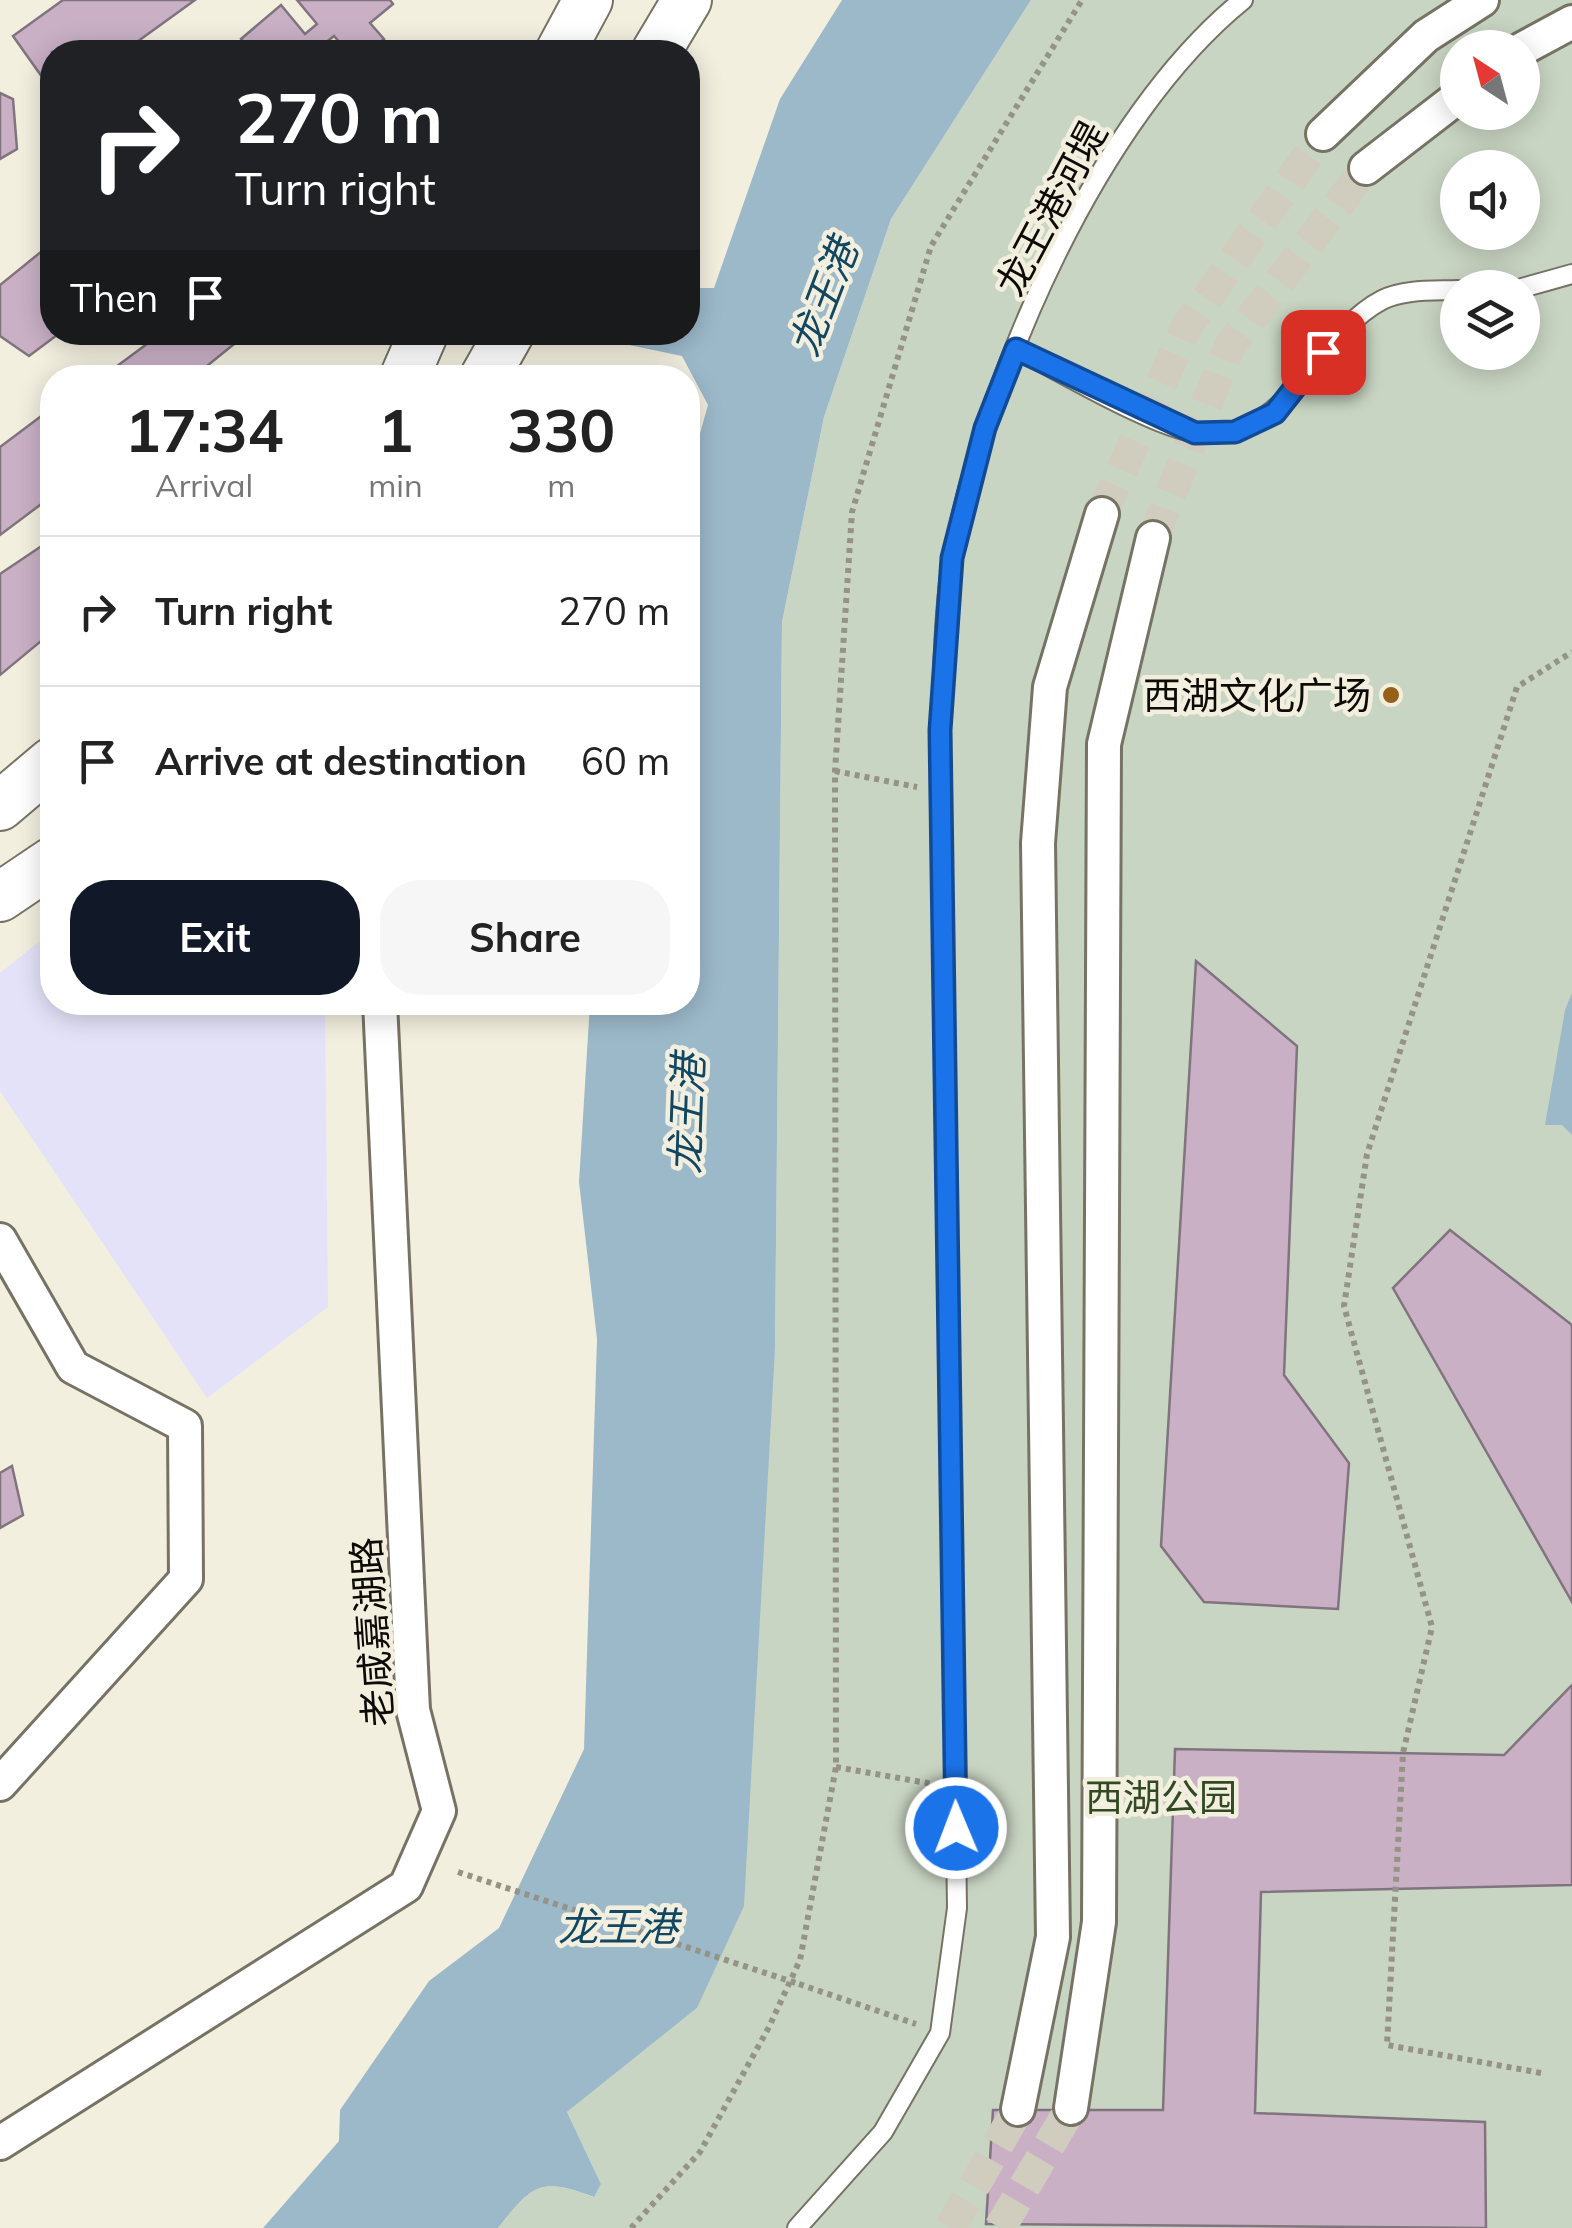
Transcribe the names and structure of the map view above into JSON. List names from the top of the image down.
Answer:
{
  "streets": {
    "street": ["老咸嘉湖路"],
    "lane": ["龙王港河堤"]
  },
  "water": ["龙王港"],
  "parks": ["西湖公园"],
  "places": ["西湖文化广场"],
  "north": "top left",
  "page": {
    "turn": ["270 m", "Turn right"],
    "then": "Then",
    "eta": [
      "17:34",
      "Arrival",
      "1",
      "min",
      "330",
      "m"
    ],
    "list": [
      {
        "name": "Turn right",
        "value": "270 m"
      },
      {
        "name": "Arrive at destination",
        "value": "60 m"
      }
    ],
    "buttons": ["Exit", "Share"]
  }
}
